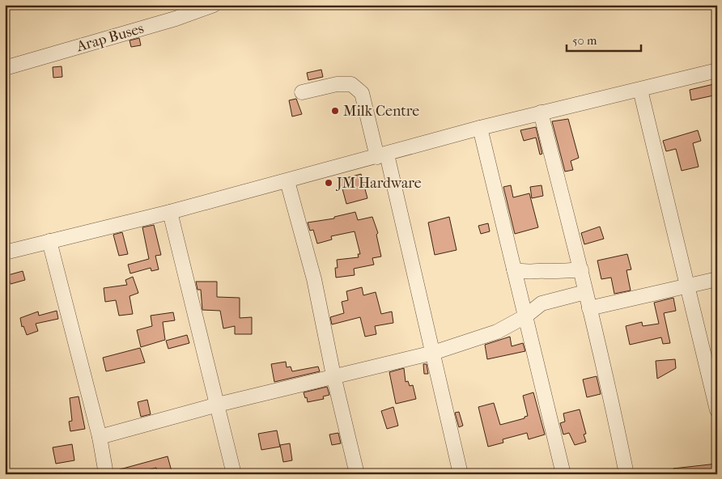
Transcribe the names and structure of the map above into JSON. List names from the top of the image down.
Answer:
{
  "streets": {
    "street": ["Arap Buses"]
  },
  "places": ["Milk Centre", "JM Hardware"],
  "scale_bar": "50 m"
}
